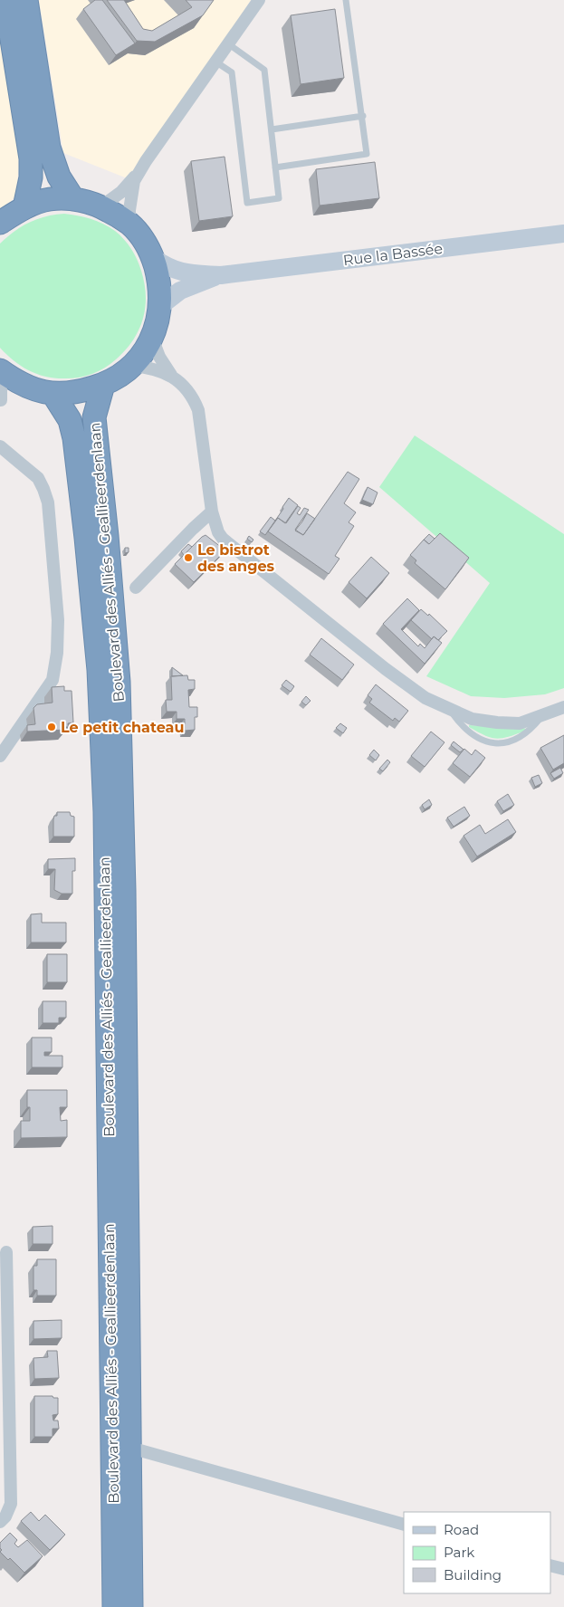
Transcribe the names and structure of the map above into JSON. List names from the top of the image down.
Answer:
{
  "streets": {
    "highway": ["Boulevard des Alliés - Geallieerdenlaan"],
    "main road": ["Rue la Bassée"]
  },
  "places": ["Le bistrot des anges", "Le petit chateau"],
  "legend": ["Road", "Park", "Building"]
}
